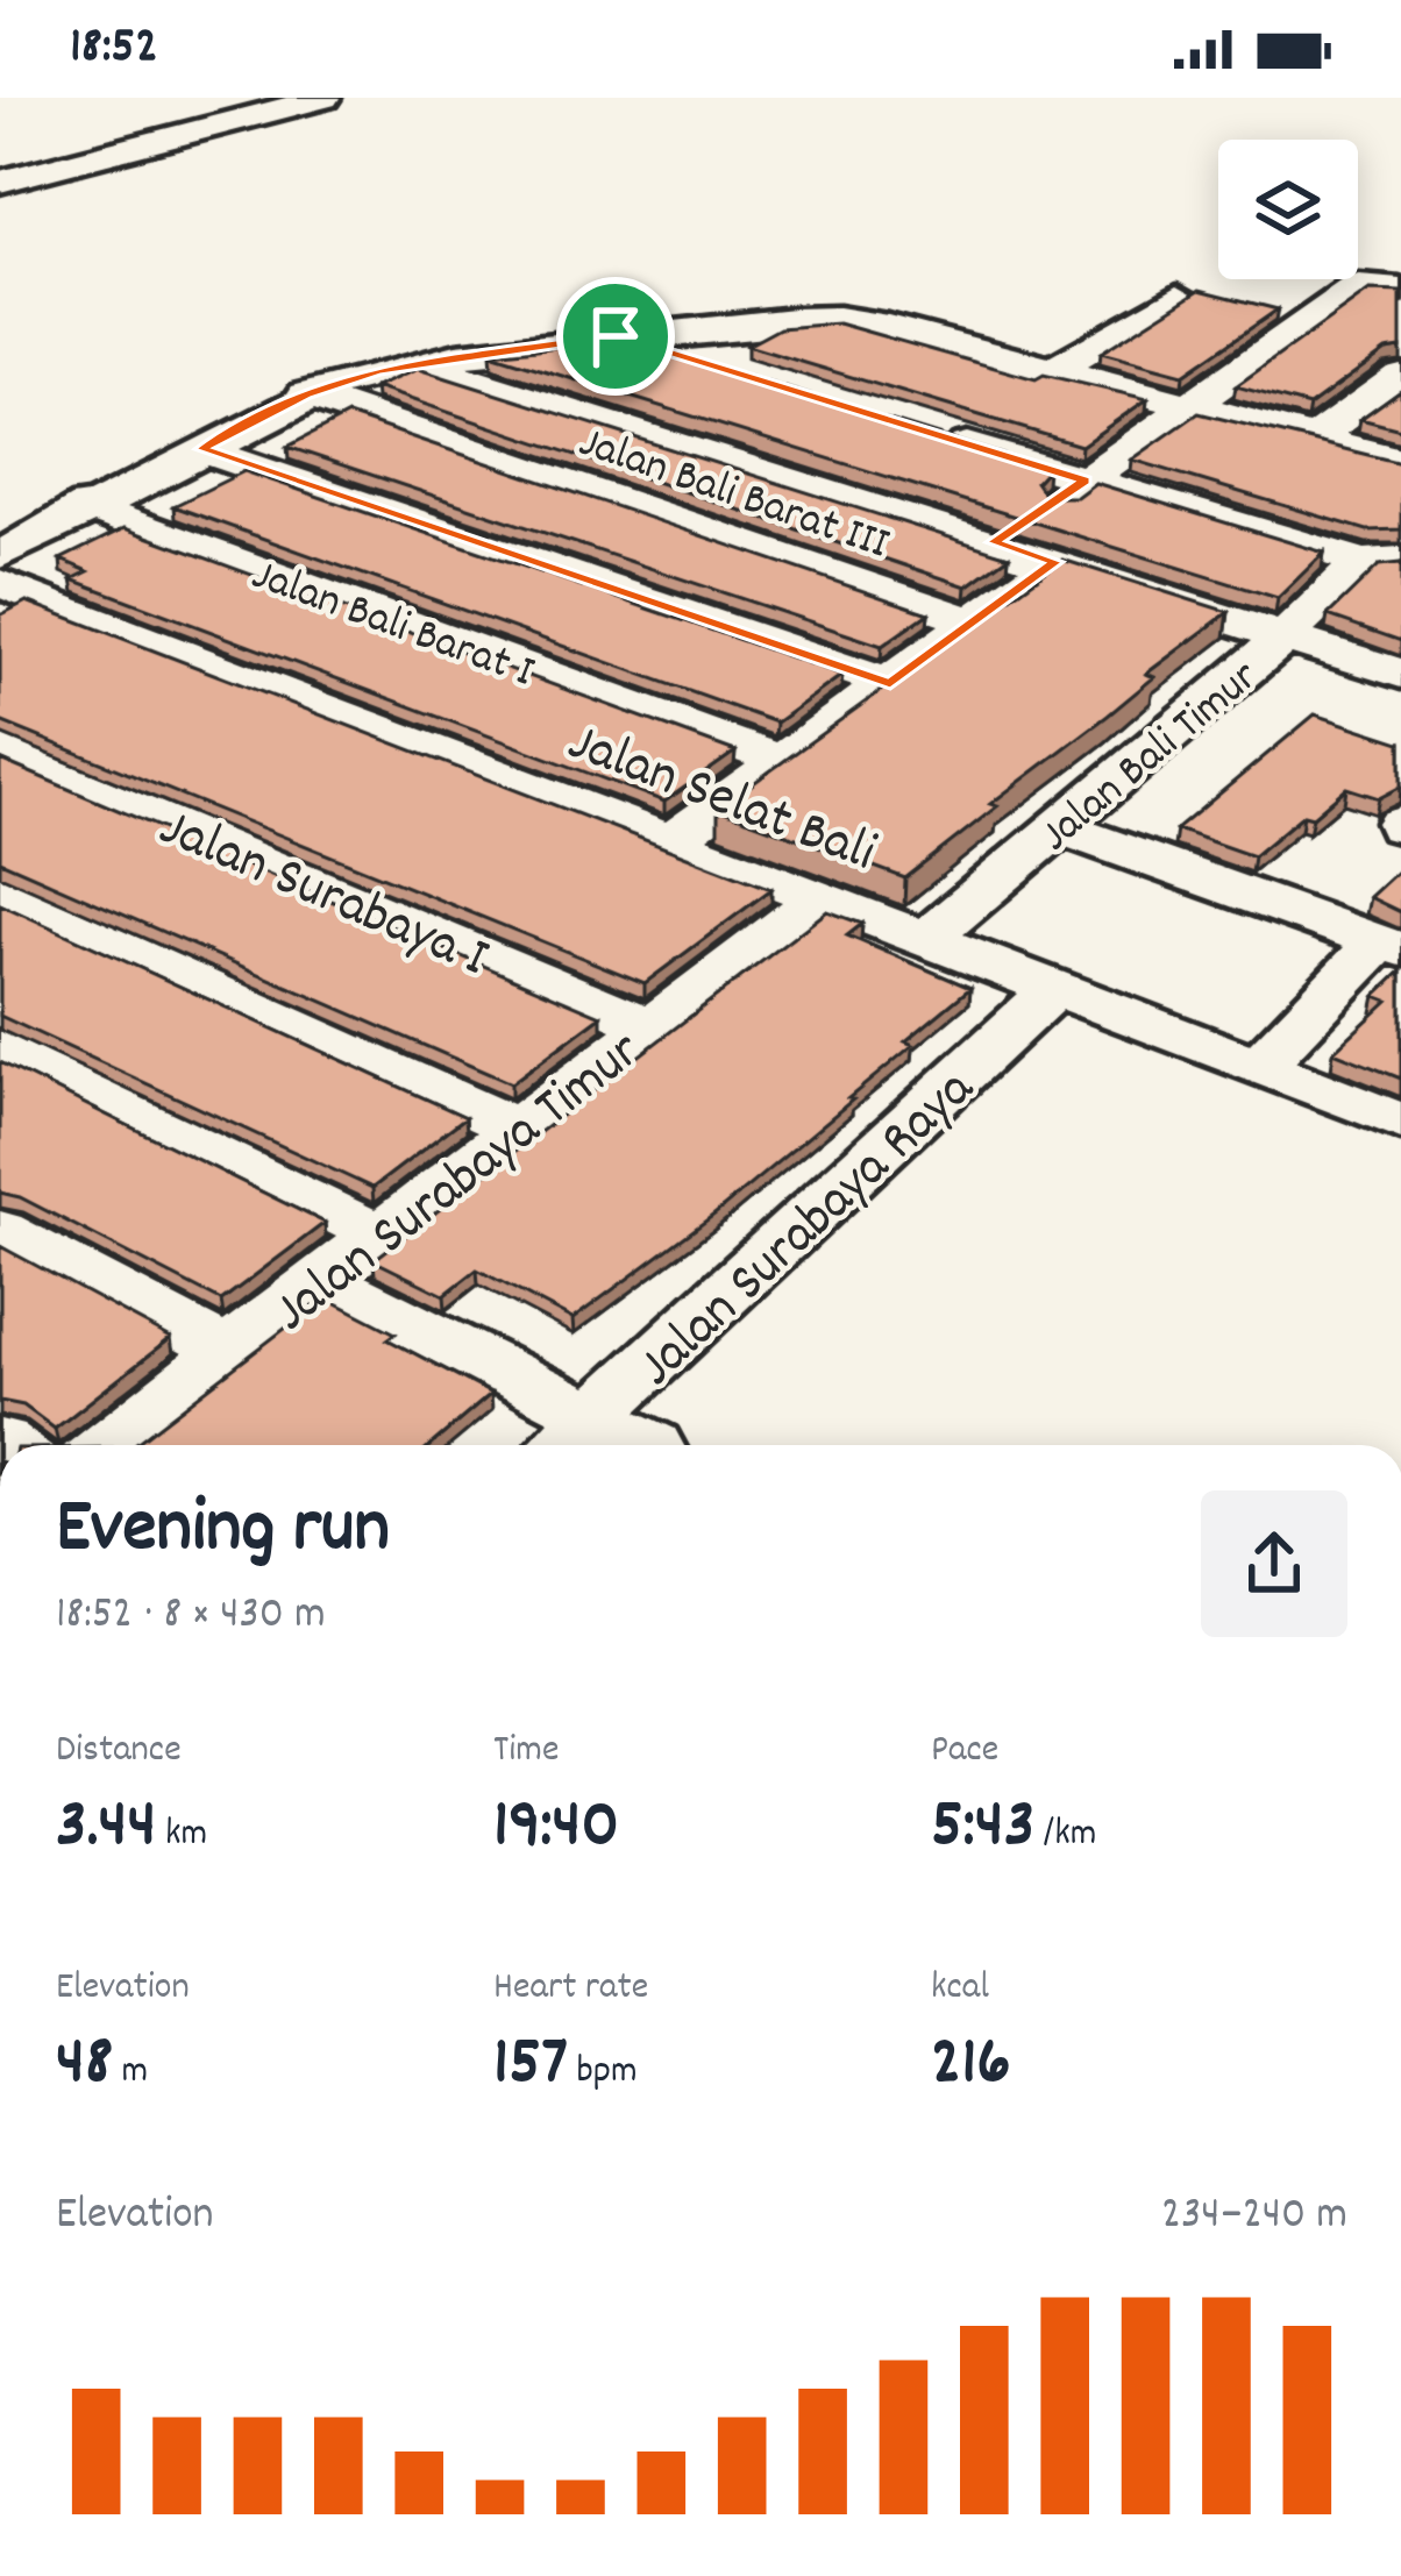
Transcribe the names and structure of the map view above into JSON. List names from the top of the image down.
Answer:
{
  "streets": {
    "street": [
      "Jalan Bali Barat III",
      "Jalan Bali Barat I",
      "Jalan Bali Timur",
      "Jalan Selat Bali",
      "Jalan Surabaya I",
      "Jalan Surabaya Timur",
      "Jalan Surabaya Raya"
    ]
  },
  "crossings": [
    ["Jalan Bali Timur", "Jalan Selat Bali"],
    ["Jalan Selat Bali", "Jalan Surabaya Timur"],
    ["Jalan Selat Bali", "Jalan Surabaya Raya"],
    ["Jalan Surabaya I", "Jalan Surabaya Timur"]
  ],
  "page": {
    "status": "18:52",
    "heading": ["Evening run", "18:52 · 8 × 430 m"],
    "stats": [
      ["Distance", "3.44 km"],
      ["Time", "19:40"],
      ["Pace", "5:43 /km"],
      ["Elevation", "48 m"],
      ["Heart rate", "157 bpm"],
      ["kcal", "216"]
    ],
    "chart": ["Elevation", "234–240 m"]
  }
}
